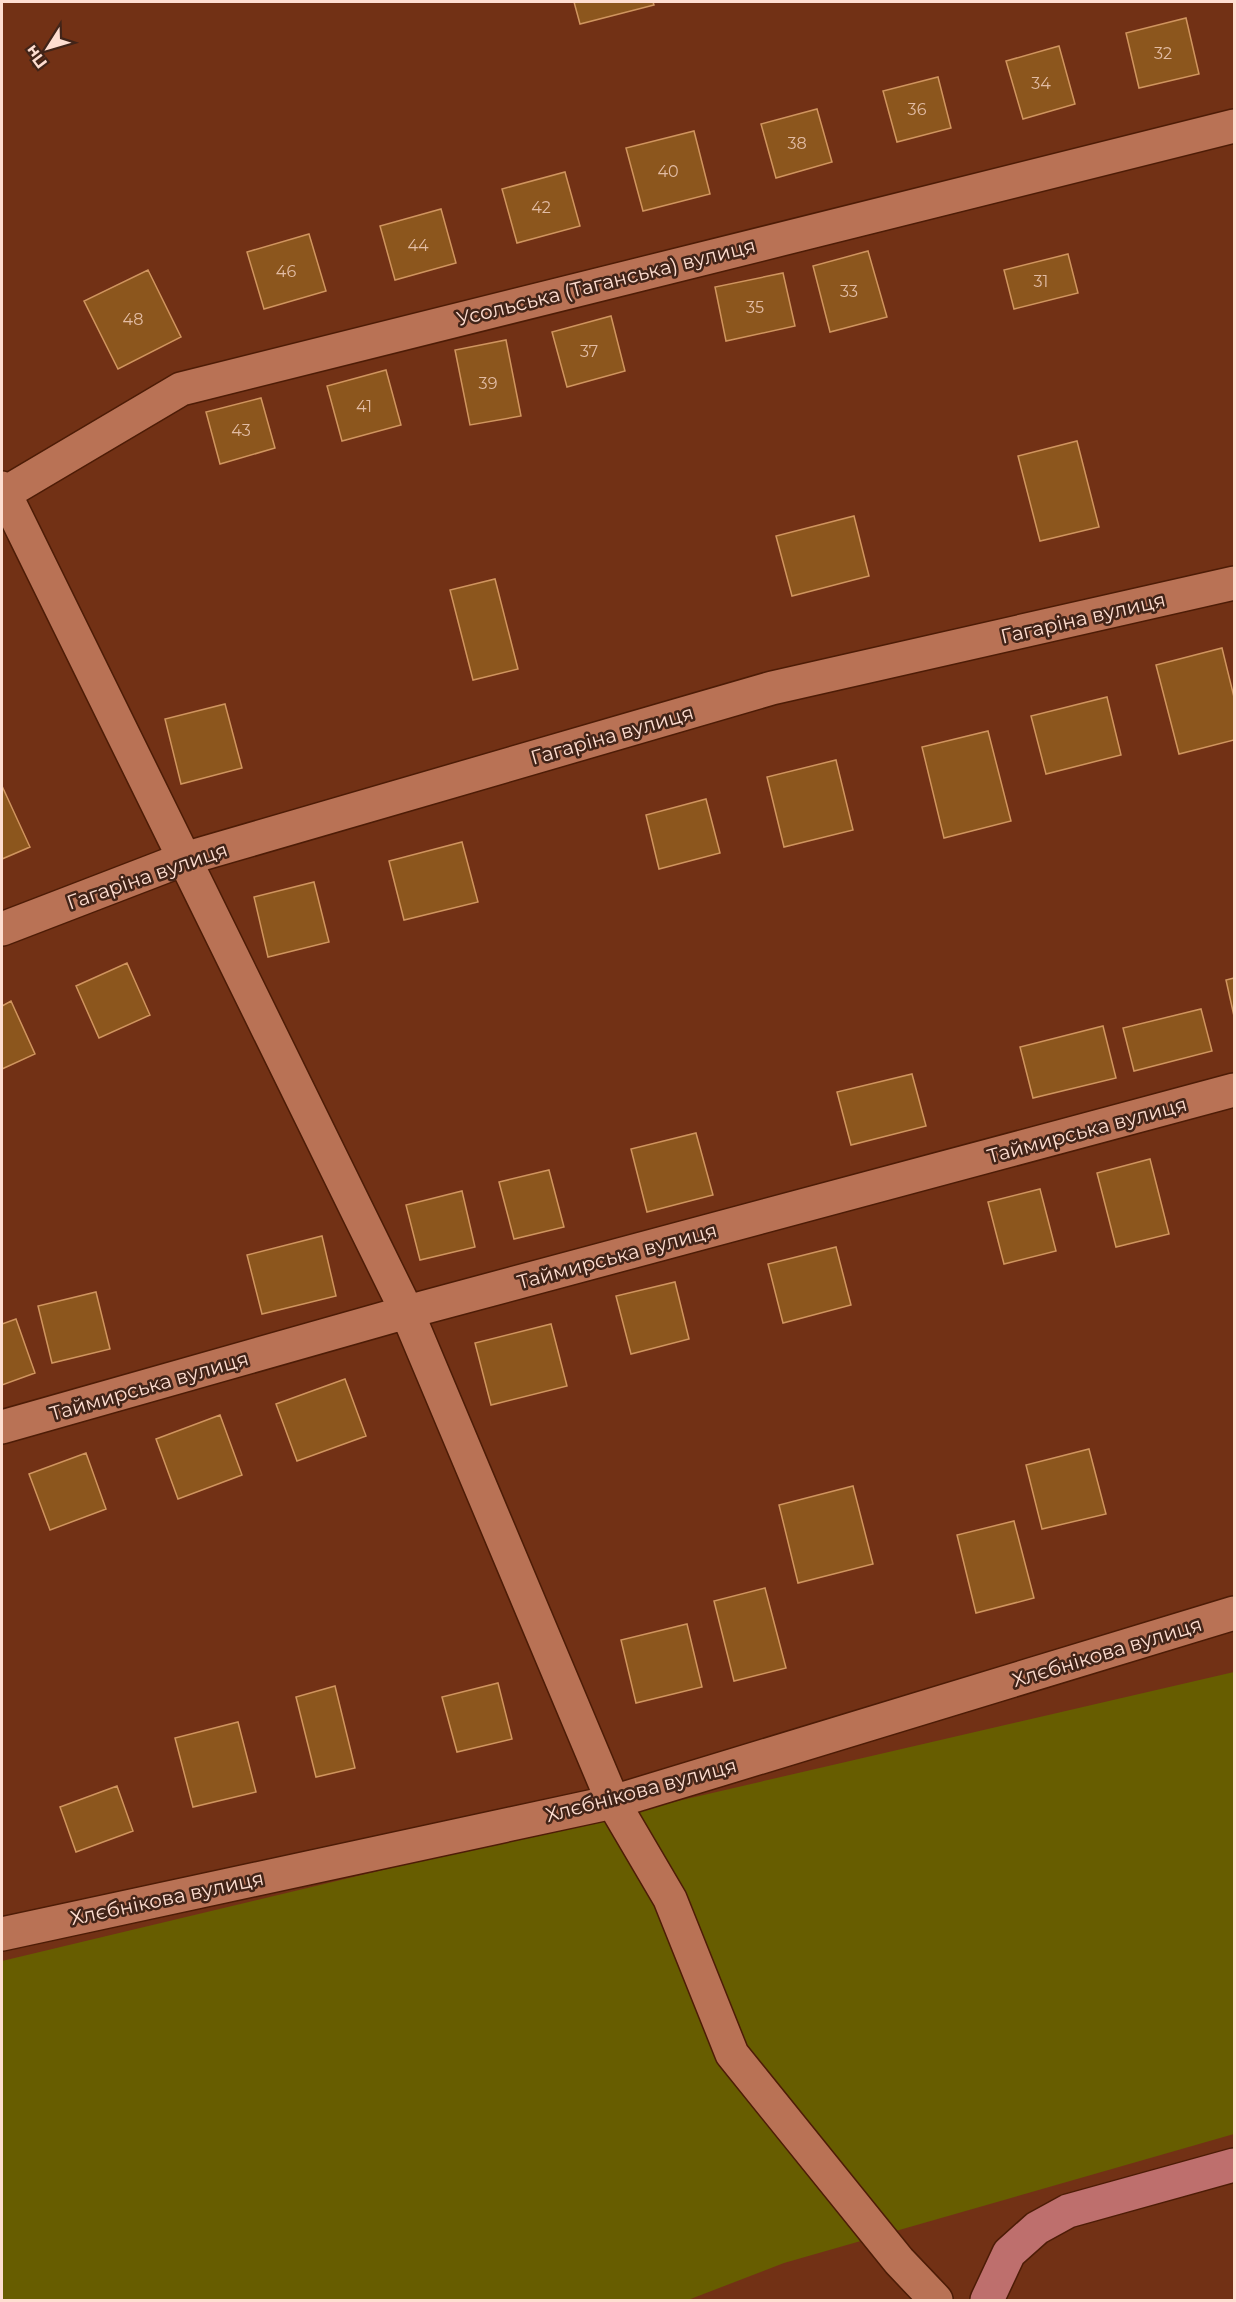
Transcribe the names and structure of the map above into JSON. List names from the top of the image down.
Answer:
{
  "streets": {
    "street": [
      "Усольська (Таганська) вулиця",
      "Гагаріна вулиця",
      "Таймирська вулиця",
      "Хлєбнікова вулиця"
    ]
  },
  "house_numbers": [
    "32",
    "34",
    "36",
    "38",
    "40",
    "42",
    "44",
    "46",
    "31",
    "33",
    "35",
    "48",
    "37",
    "39",
    "41",
    "43"
  ],
  "north": "bottom left"
}
